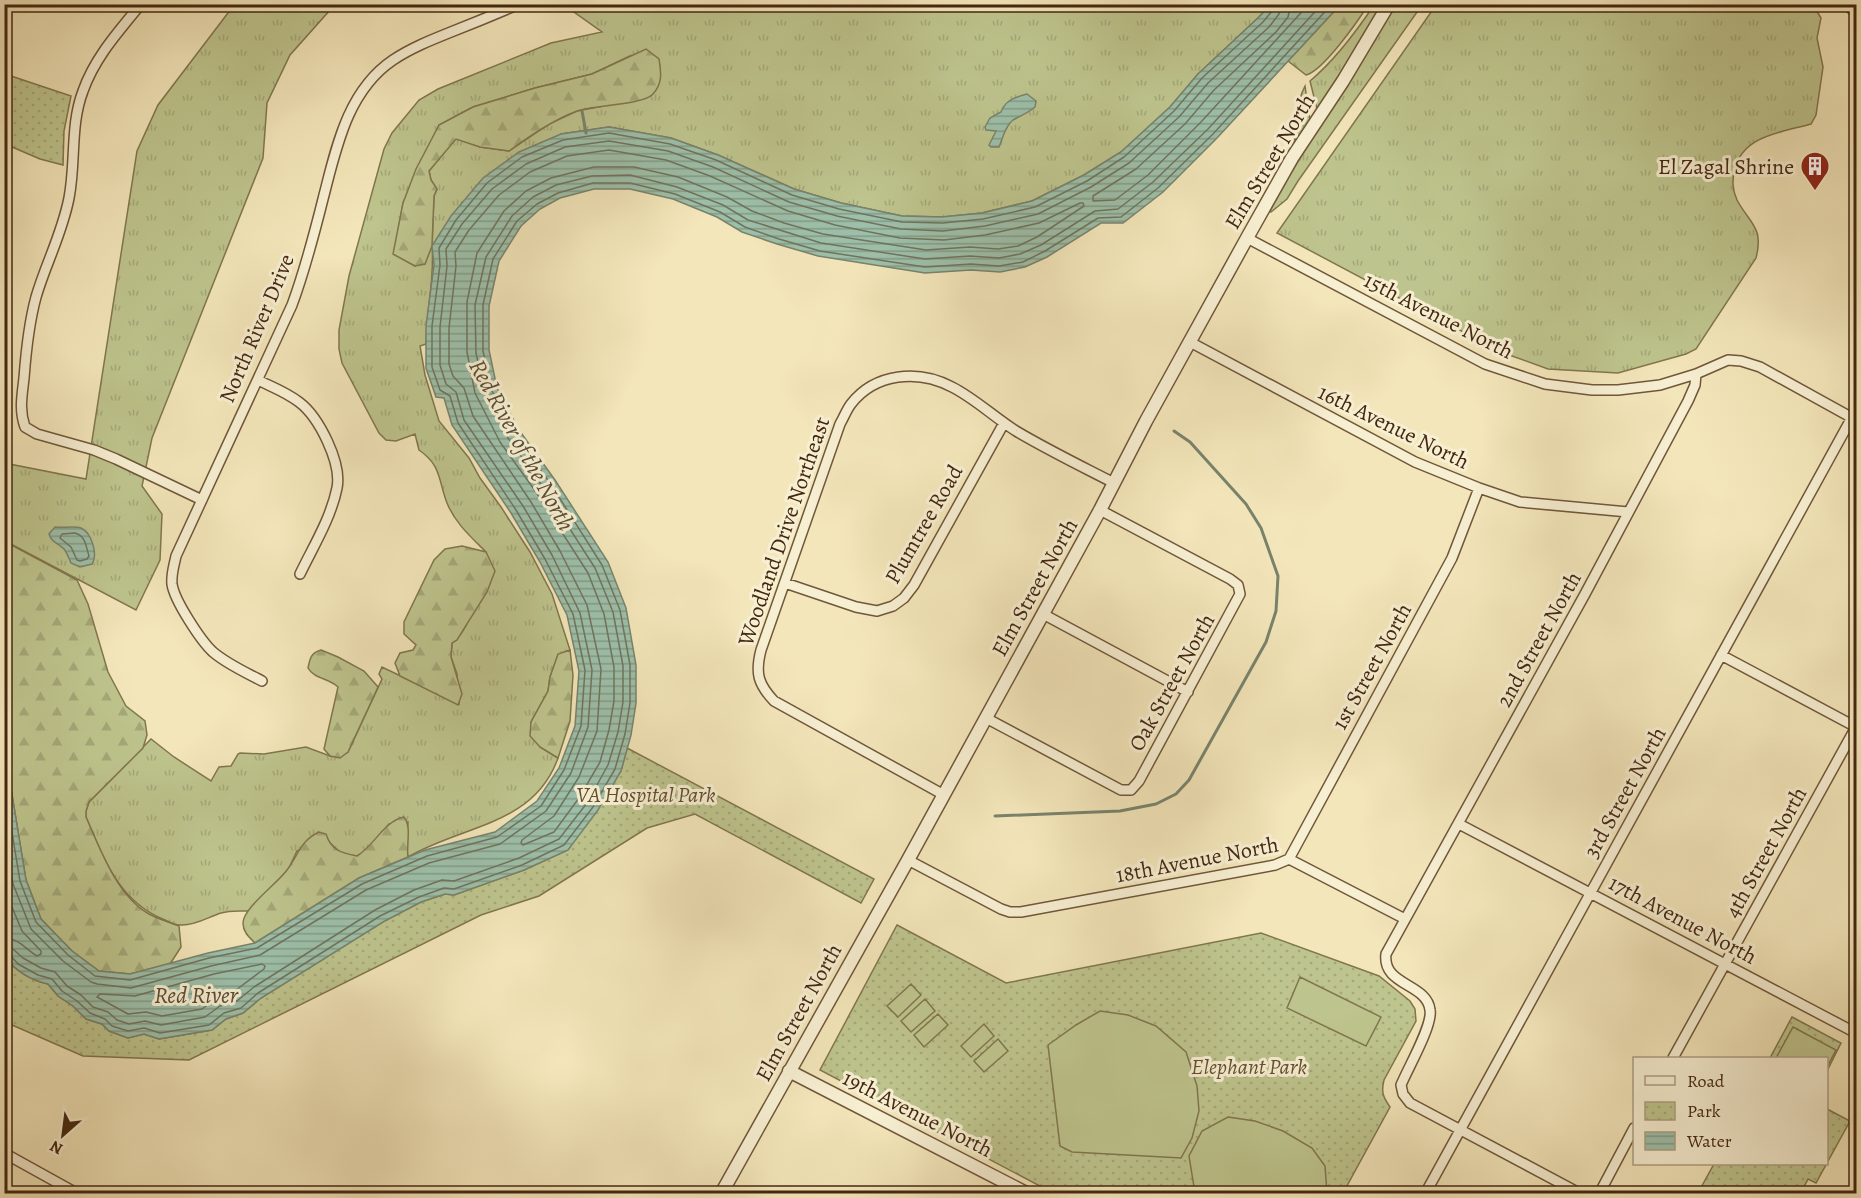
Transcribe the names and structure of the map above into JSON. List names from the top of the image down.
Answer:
{
  "streets": {
    "street": [
      "Elm Street North",
      "15th Avenue North",
      "North River Drive",
      "16th Avenue North",
      "Plumtree Road",
      "Woodland Drive Northeast",
      "2nd Street North",
      "1st Street North",
      "Oak Street North",
      "3rd Street North",
      "4th Street North",
      "18th Avenue North",
      "17th Avenue North",
      "19th Avenue North"
    ]
  },
  "crossings": [
    ["Elm Street North", "15th Avenue North"],
    ["Elm Street North", "16th Avenue North"],
    ["Elm Street North", "Woodland Drive Northeast"],
    ["Elm Street North", "Oak Street North"],
    ["Elm Street North", "18th Avenue North"],
    ["Elm Street North", "19th Avenue North"],
    ["15th Avenue North", "2nd Street North"],
    ["15th Avenue North", "3rd Street North"],
    ["16th Avenue North", "2nd Street North"],
    ["16th Avenue North", "1st Street North"],
    ["Plumtree Road", "Woodland Drive Northeast"],
    ["2nd Street North", "18th Avenue North"],
    ["2nd Street North", "17th Avenue North"],
    ["1st Street North", "18th Avenue North"],
    ["3rd Street North", "17th Avenue North"],
    ["4th Street North", "17th Avenue North"]
  ],
  "water": ["Red River of the North", "Red River"],
  "parks": ["VA Hospital Park", "Elephant Park"],
  "places": {
    "building": ["El Zagal Shrine"]
  },
  "legend": ["Road", "Park", "Water"],
  "north": "bottom left"
}
